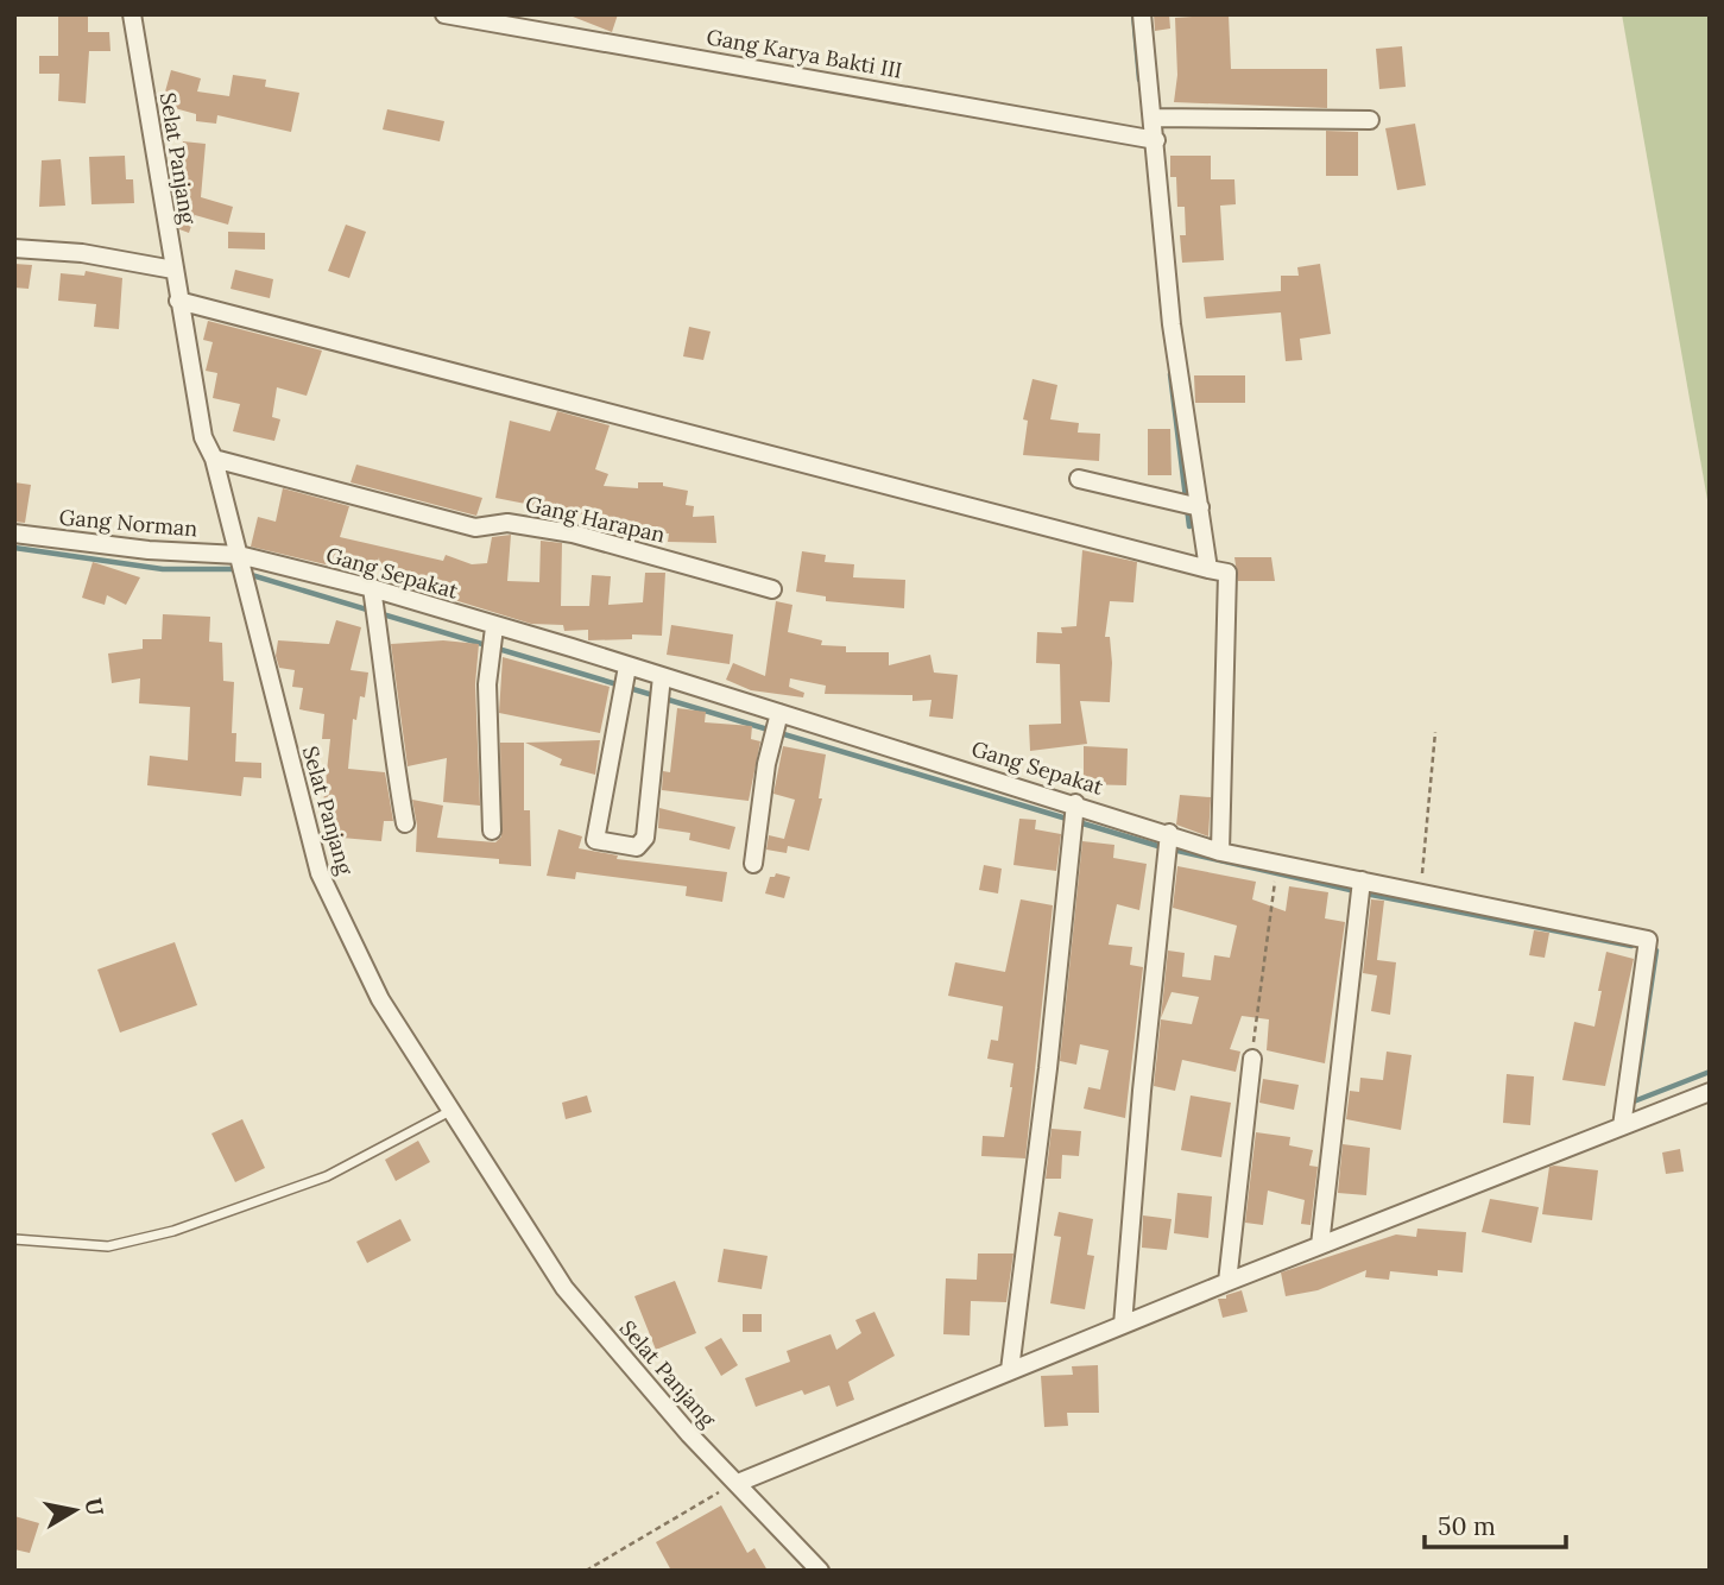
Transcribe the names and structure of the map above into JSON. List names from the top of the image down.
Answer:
{
  "streets": {
    "street": [
      "Gang Karya Bakti III",
      "Selat Panjang",
      "Gang Harapan",
      "Gang Norman",
      "Gang Sepakat"
    ]
  },
  "crossings": [
    ["Selat Panjang", "Gang Harapan"],
    ["Selat Panjang", "Gang Norman"],
    ["Selat Panjang", "Gang Sepakat"],
    ["Gang Norman", "Gang Sepakat"]
  ],
  "scale_bar": "50 m",
  "north": "right"
}
